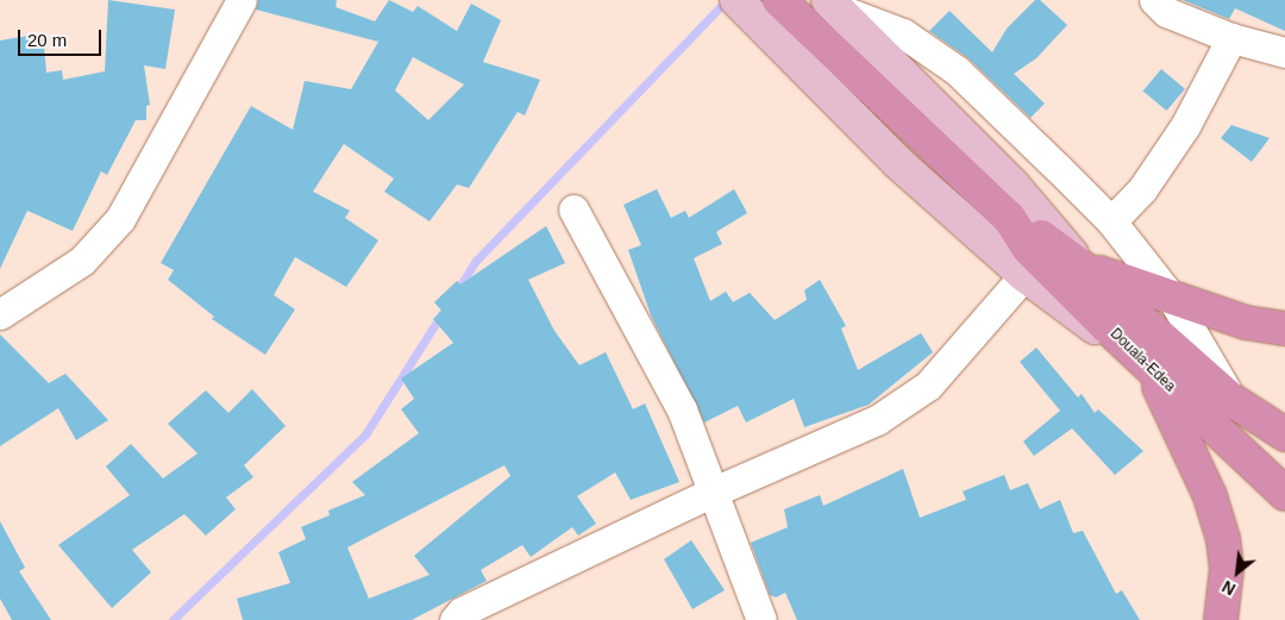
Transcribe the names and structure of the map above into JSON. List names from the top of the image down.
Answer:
{
  "streets": {
    "highway": ["Douala-Edea"]
  },
  "scale_bar": "20 m",
  "north": "bottom left"
}
